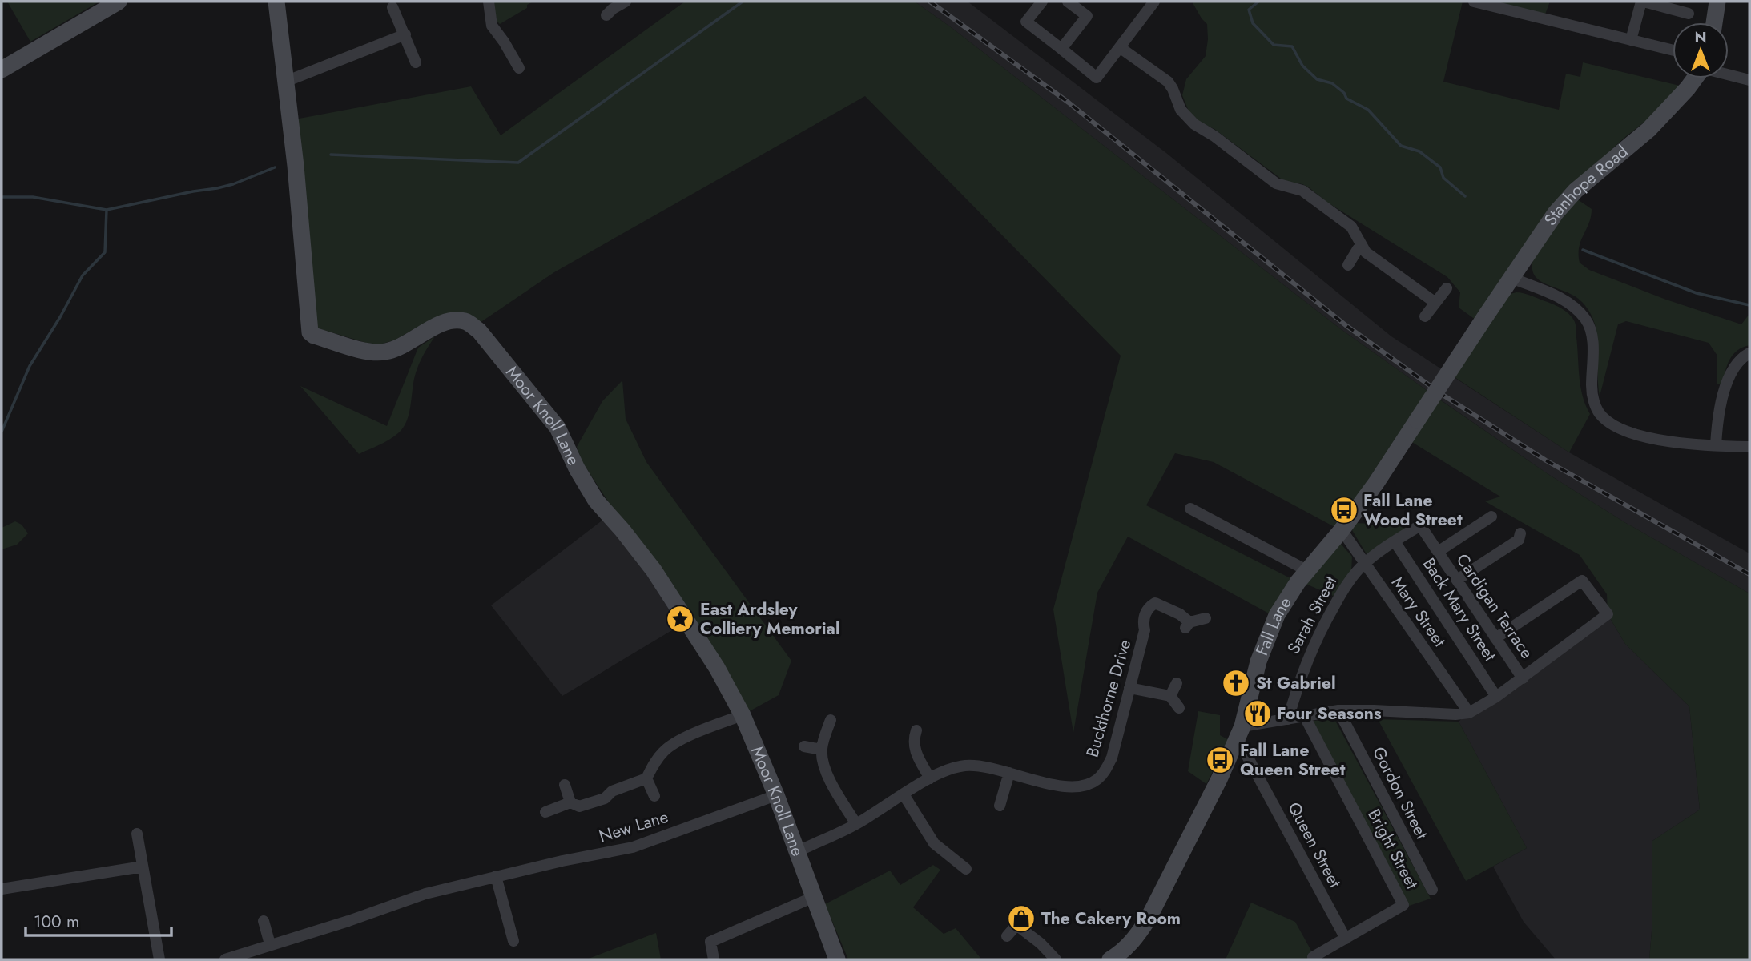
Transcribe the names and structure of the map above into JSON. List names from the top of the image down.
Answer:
{
  "streets": {
    "street": [
      "Stanhope Road",
      "Moor Knoll Lane",
      "Cardigan Terrace",
      "Back Mary Street",
      "Mary Street",
      "Sarah Street",
      "Fall Lane",
      "Buckthorne Drive",
      "Gordon Street",
      "New Lane",
      "Queen Street",
      "Bright Street"
    ]
  },
  "crossings": [
    ["Stanhope Road", "Fall Lane"],
    ["Moor Knoll Lane", "Buckthorne Drive"],
    ["Moor Knoll Lane", "New Lane"],
    ["Cardigan Terrace", "Sarah Street"],
    ["Back Mary Street", "Sarah Street"],
    ["Mary Street", "Sarah Street"],
    ["Mary Street", "Fall Lane"],
    ["Fall Lane", "Queen Street"],
    ["Queen Street", "Bright Street"]
  ],
  "places": {
    "bus stop": ["Fall Lane Wood Street", "Fall Lane Queen Street"],
    "place": ["East Ardsley Colliery Memorial"],
    "church": ["St Gabriel"],
    "restaurant": ["Four Seasons"],
    "shop": ["The Cakery Room"]
  },
  "scale_bar": "100 m",
  "north": "top"
}
